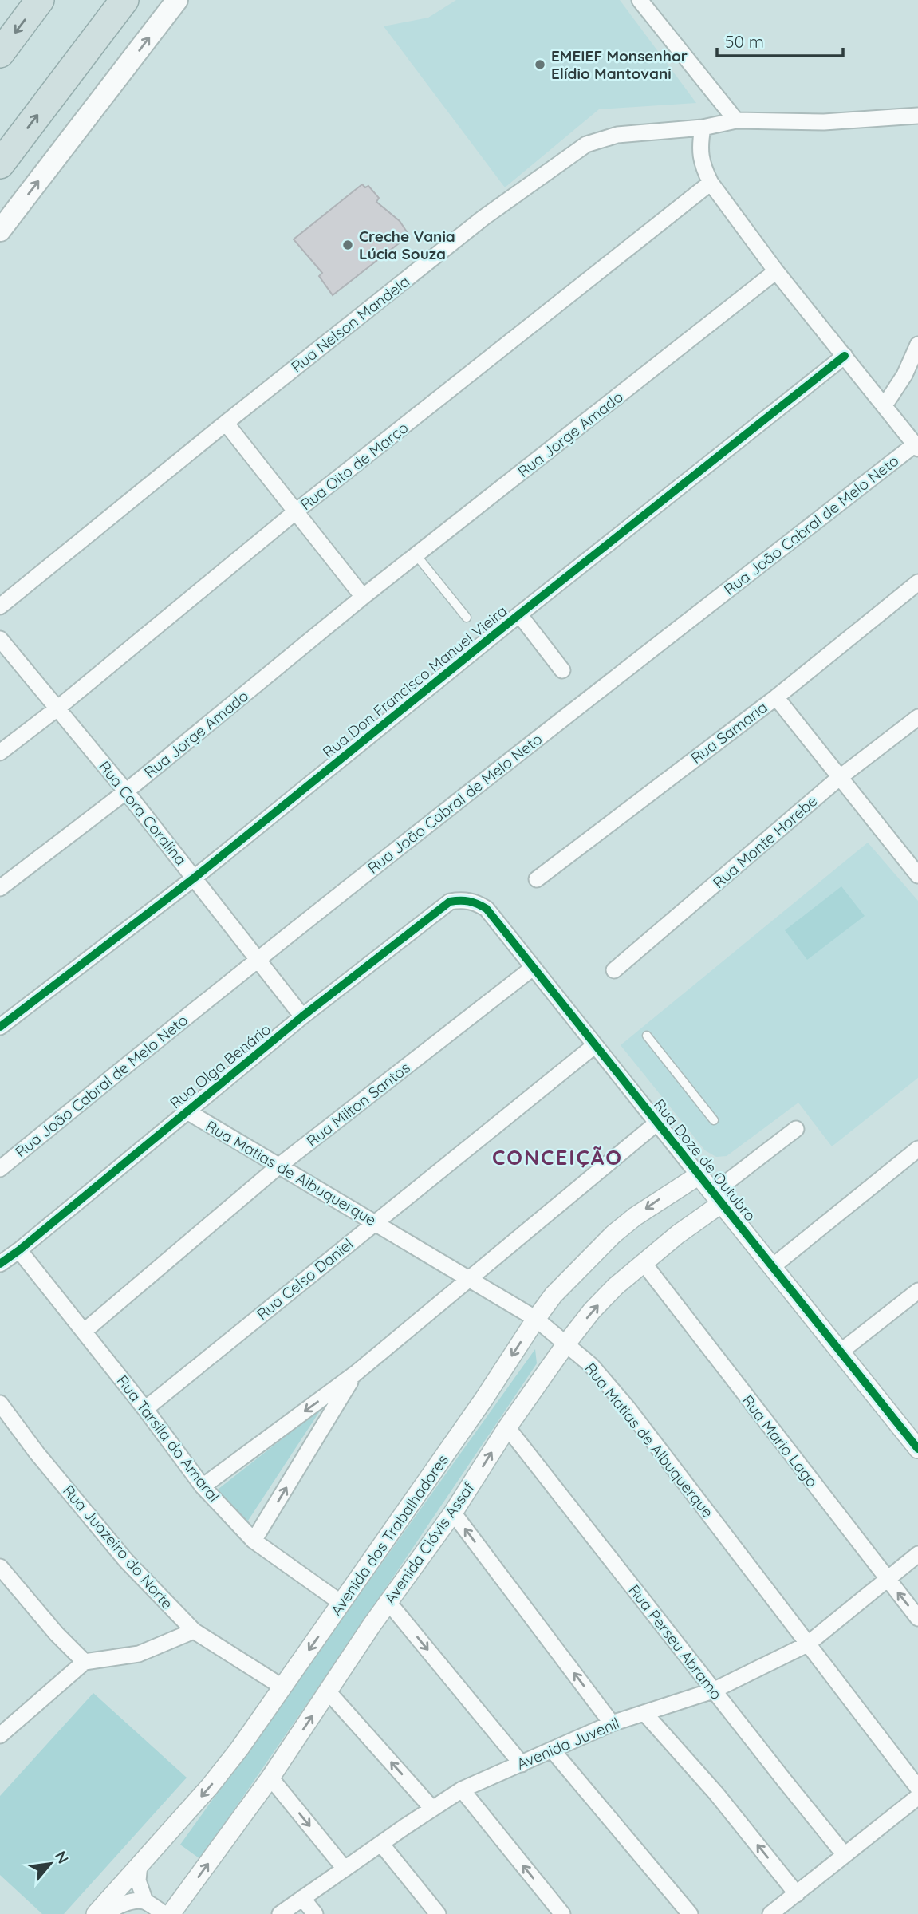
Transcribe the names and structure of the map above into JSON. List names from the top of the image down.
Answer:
{
  "streets": {
    "street": [
      "Rua Nelson Mandela",
      "Rua Jorge Amado",
      "Rua Oito de Março",
      "Rua João Cabral de Melo Neto",
      "Rua Don Francisco Manuel Vieira",
      "Rua Samaria",
      "Rua Cora Coralina",
      "Rua Monte Horebe",
      "Rua Olga Benário",
      "Rua Milton Santos",
      "Rua Doze de Outubro",
      "Rua Matias de Albuquerque",
      "Rua Celso Daniel",
      "Rua Tarsila do Amaral",
      "Rua Mario Lago",
      "Avenida dos Trabalhadores",
      "Avenida Clóvis Assaf",
      "Rua Juazeiro do Norte",
      "Rua Perseu Abramo",
      "Avenida Juvenil"
    ]
  },
  "crossings": [
    ["Rua Jorge Amado", "Rua Cora Coralina"],
    ["Rua Oito de Março", "Rua Cora Coralina"],
    ["Rua João Cabral de Melo Neto", "Rua Cora Coralina"],
    ["Rua Don Francisco Manuel Vieira", "Rua Cora Coralina"],
    ["Rua Cora Coralina", "Rua Olga Benário"],
    ["Rua Olga Benário", "Rua Doze de Outubro"],
    ["Rua Olga Benário", "Rua Matias de Albuquerque"],
    ["Rua Olga Benário", "Rua Tarsila do Amaral"],
    ["Rua Milton Santos", "Rua Doze de Outubro"],
    ["Rua Milton Santos", "Rua Matias de Albuquerque"],
    ["Rua Milton Santos", "Rua Tarsila do Amaral"],
    ["Rua Doze de Outubro", "Rua Celso Daniel"],
    ["Rua Doze de Outubro", "Avenida dos Trabalhadores"],
    ["Rua Doze de Outubro", "Avenida Clóvis Assaf"],
    ["Rua Matias de Albuquerque", "Rua Celso Daniel"],
    ["Rua Matias de Albuquerque", "Avenida dos Trabalhadores"],
    ["Rua Matias de Albuquerque", "Avenida Clóvis Assaf"],
    ["Rua Matias de Albuquerque", "Avenida Juvenil"],
    ["Rua Celso Daniel", "Rua Tarsila do Amaral"],
    ["Rua Tarsila do Amaral", "Avenida dos Trabalhadores"],
    ["Rua Mario Lago", "Avenida Clóvis Assaf"],
    ["Rua Mario Lago", "Avenida Juvenil"],
    ["Avenida dos Trabalhadores", "Rua Juazeiro do Norte"],
    ["Avenida Clóvis Assaf", "Rua Perseu Abramo"],
    ["Rua Perseu Abramo", "Avenida Juvenil"]
  ],
  "districts": ["CONCEIÇÃO"],
  "places": ["EMEIEF Monsenhor Elídio Mantovani", "Creche Vania Lúcia Souza"],
  "scale_bar": "50 m",
  "north": "top right"
}
